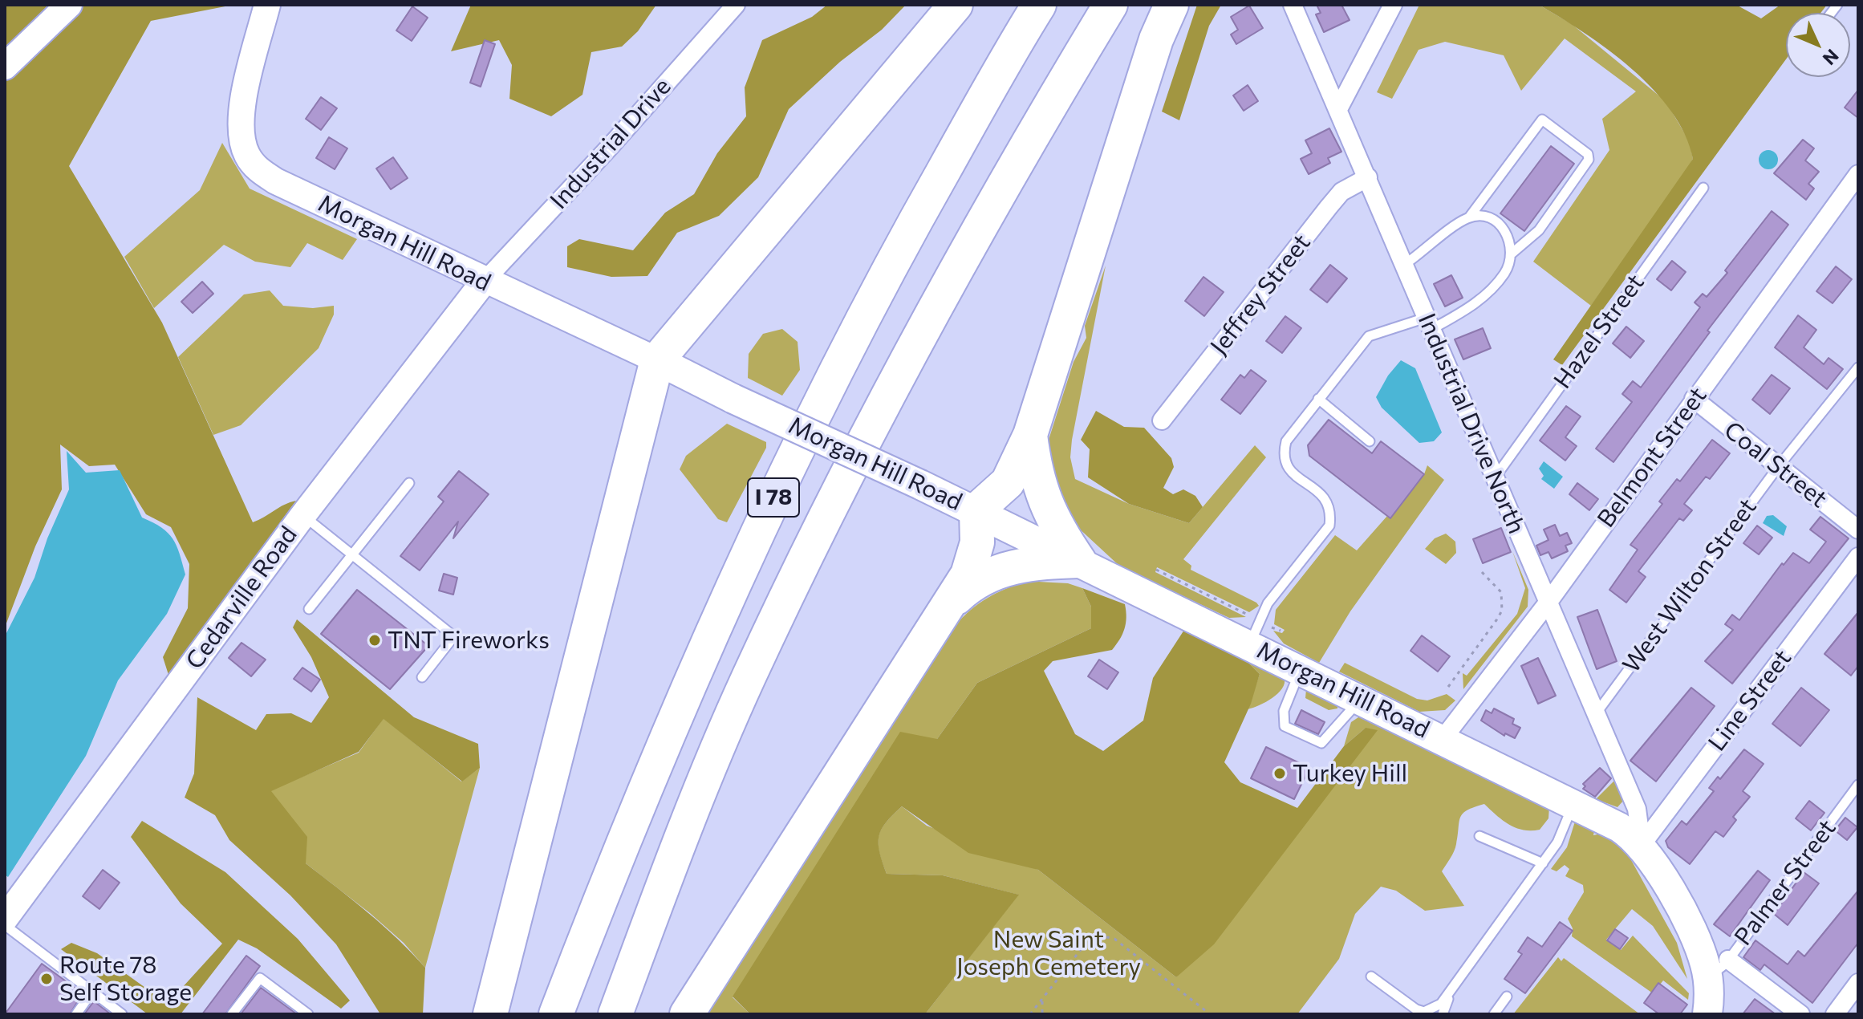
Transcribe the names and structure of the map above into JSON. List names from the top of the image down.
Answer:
{
  "streets": {
    "highway": ["I 78"],
    "main road": ["Morgan Hill Road", "Cedarville Road"],
    "street": [
      "Industrial Drive",
      "Jeffrey Street",
      "Industrial Drive North",
      "Belmont Street",
      "Coal Street",
      "Line Street"
    ],
    "lane": ["Hazel Street", "West Wilton Street", "Palmer Street"]
  },
  "crossings": [
    ["Industrial Drive", "Morgan Hill Road"],
    ["Industrial Drive", "Cedarville Road"],
    ["Morgan Hill Road", "Industrial Drive North"],
    ["Morgan Hill Road", "Belmont Street"],
    ["Morgan Hill Road", "Cedarville Road"],
    ["Morgan Hill Road", "Line Street"],
    ["Jeffrey Street", "Industrial Drive North"],
    ["Hazel Street", "Industrial Drive North"],
    ["Industrial Drive North", "Belmont Street"],
    ["Industrial Drive North", "West Wilton Street"],
    ["Industrial Drive North", "Line Street"],
    ["Belmont Street", "Coal Street"],
    ["Coal Street", "West Wilton Street"]
  ],
  "parks": ["New Saint Joseph Cemetery"],
  "places": ["TNT Fireworks", "Turkey Hill", "Route 78 Self Storage"],
  "north": "bottom right"
}
